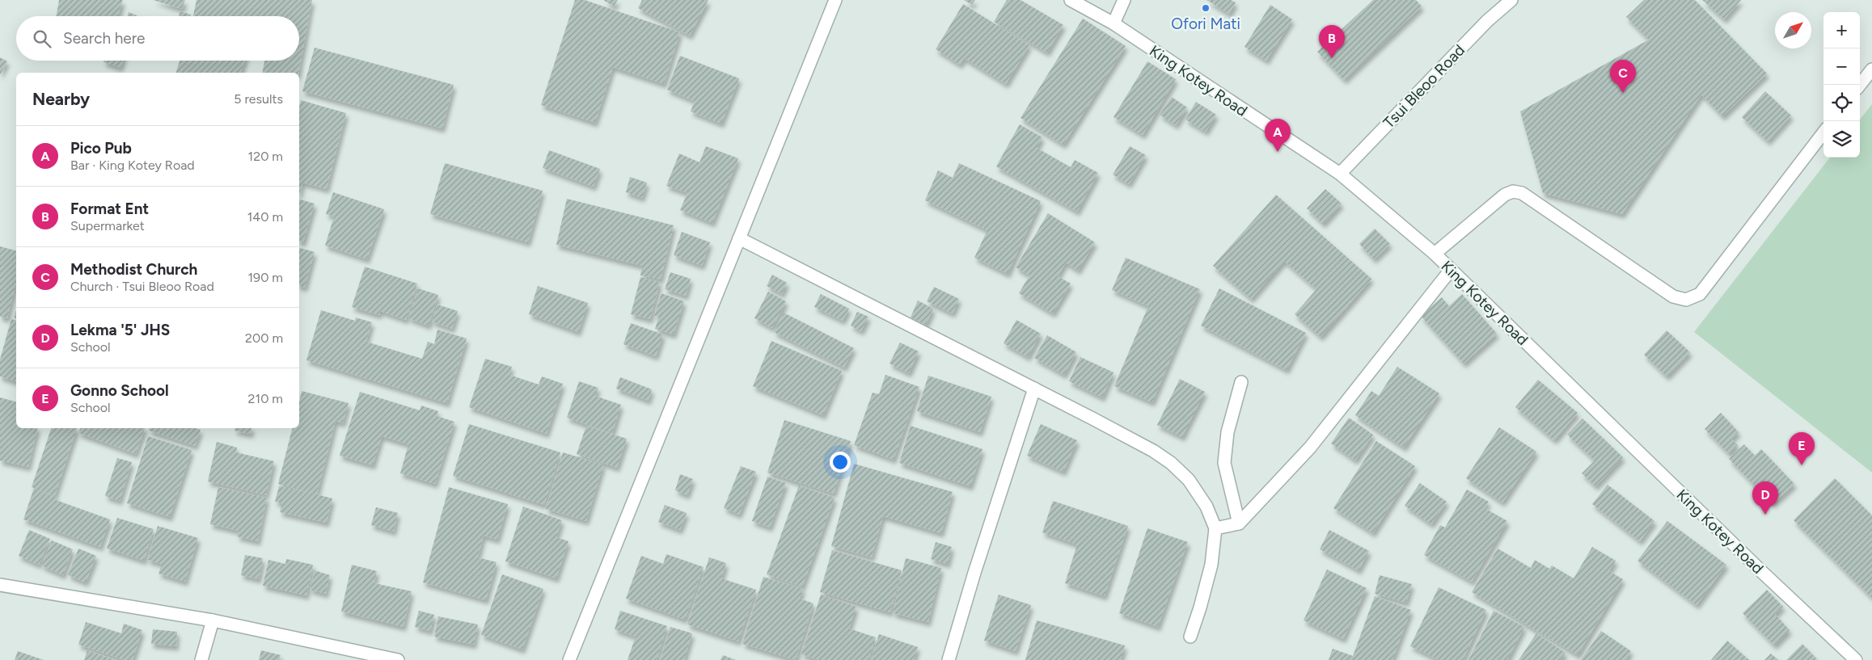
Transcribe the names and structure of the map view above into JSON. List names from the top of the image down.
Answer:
{
  "streets": {
    "street": ["King Kotey Road", "Tsui Bleoo Road"]
  },
  "crossings": [
    ["King Kotey Road", "Tsui Bleoo Road"]
  ],
  "places": ["Ofori Mati"],
  "north": "top right",
  "page": {
    "map_buttons": ["+", "−"],
    "search": "Search here",
    "pins": [
      "B",
      "C",
      "A",
      "E",
      "D"
    ],
    "heading": ["Nearby", "5 results"],
    "list": [
      {
        "mark": "A",
        "name": "Pico Pub",
        "note": "Bar · King Kotey Road",
        "value": "120 m"
      },
      {
        "mark": "B",
        "name": "Format Ent",
        "note": "Supermarket",
        "value": "140 m"
      },
      {
        "mark": "C",
        "name": "Methodist Church",
        "note": "Church · Tsui Bleoo Road",
        "value": "190 m"
      },
      {
        "mark": "D",
        "name": "Lekma '5' JHS",
        "note": "School",
        "value": "200 m"
      },
      {
        "mark": "E",
        "name": "Gonno School",
        "note": "School",
        "value": "210 m"
      }
    ]
  }
}
